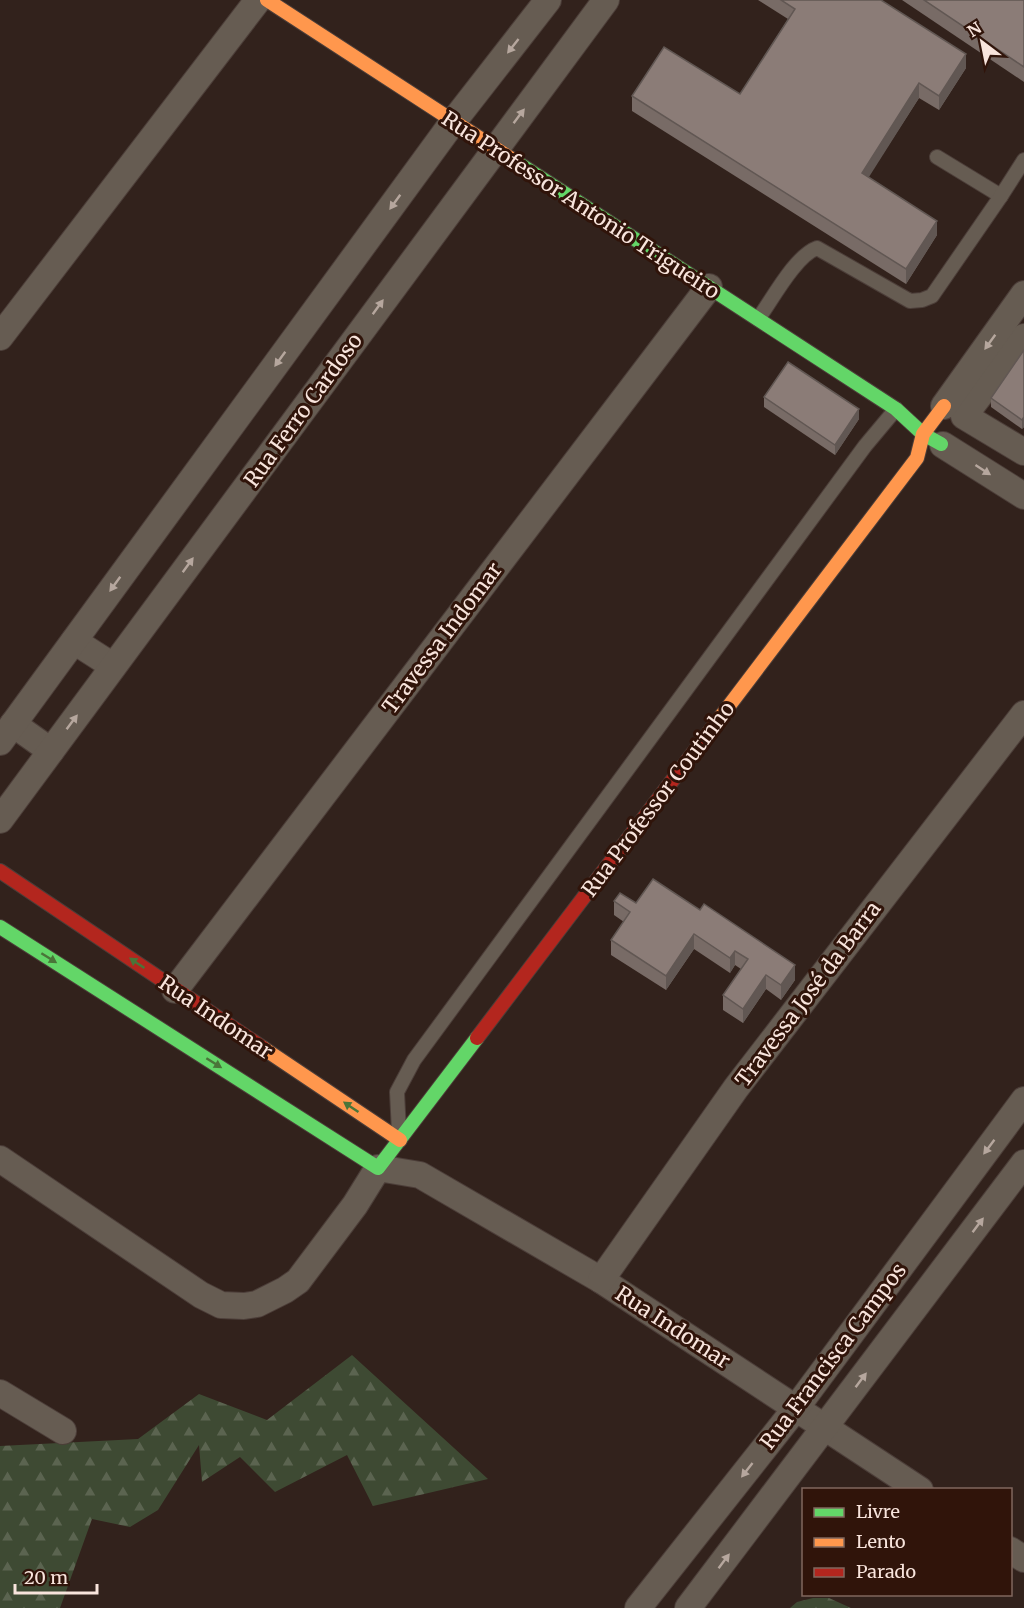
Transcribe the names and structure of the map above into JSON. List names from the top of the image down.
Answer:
{
  "streets": {
    "street": [
      "Rua Professor Antonio Trigueiro",
      "Rua Ferro Cardoso",
      "Travessa Indomar",
      "Rua Professor Coutinho",
      "Travessa José da Barra",
      "Rua Indomar",
      "Rua Francisca Campos"
    ]
  },
  "crossings": [
    ["Rua Professor Antonio Trigueiro", "Rua Ferro Cardoso"],
    ["Rua Professor Antonio Trigueiro", "Travessa Indomar"],
    ["Rua Professor Antonio Trigueiro", "Rua Professor Coutinho"],
    ["Travessa Indomar", "Rua Indomar"],
    ["Rua Professor Coutinho", "Rua Indomar"],
    ["Travessa José da Barra", "Rua Indomar"],
    ["Rua Indomar", "Rua Francisca Campos"]
  ],
  "legend": ["Livre", "Lento", "Parado"],
  "scale_bar": "20 m",
  "north": "top left"
}
